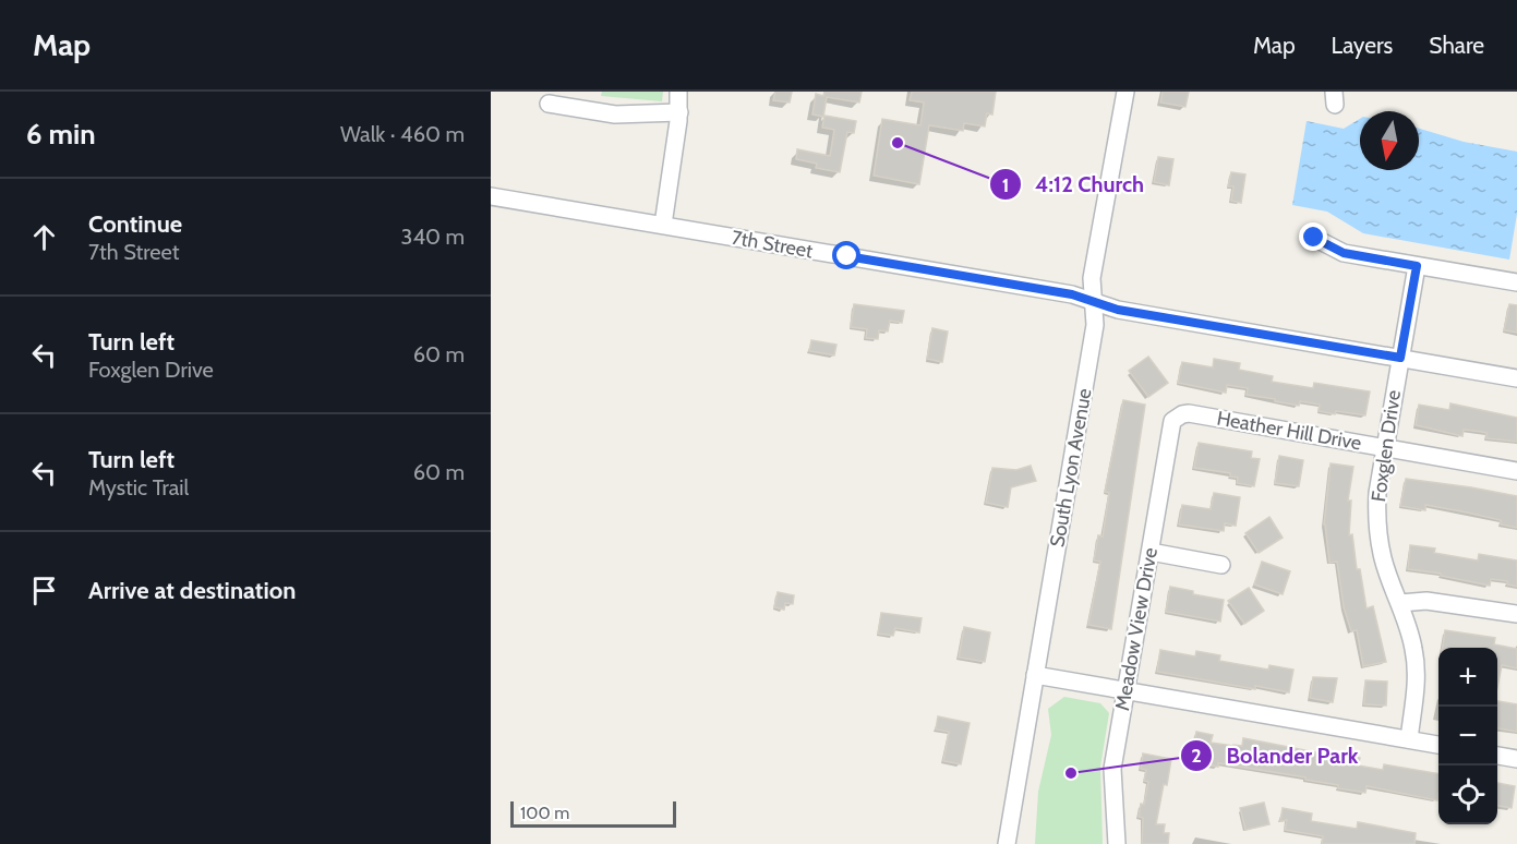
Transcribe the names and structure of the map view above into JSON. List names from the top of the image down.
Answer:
{
  "streets": {
    "street": [
      "7th Street",
      "Heather Hill Drive",
      "Foxglen Drive",
      "South Lyon Avenue",
      "Meadow View Drive"
    ]
  },
  "crossings": [
    ["7th Street", "Foxglen Drive"],
    ["7th Street", "South Lyon Avenue"],
    ["Heather Hill Drive", "Foxglen Drive"],
    ["Heather Hill Drive", "Meadow View Drive"]
  ],
  "places": ["4:12 Church", "Bolander Park"],
  "scale_bar": "100 m",
  "north": "bottom",
  "page": {
    "header": "Map",
    "nav": ["Map", "Layers", "Share"],
    "heading": ["6 min", "Walk · 460 m"],
    "list": [
      ["Continue", "7th Street", "340 m"],
      ["Turn left", "Foxglen Drive", "60 m"],
      ["Turn left", "Mystic Trail", "60 m"],
      "Arrive at destination"
    ],
    "map_buttons": ["+", "−"],
    "scale": "100 m"
  }
}
